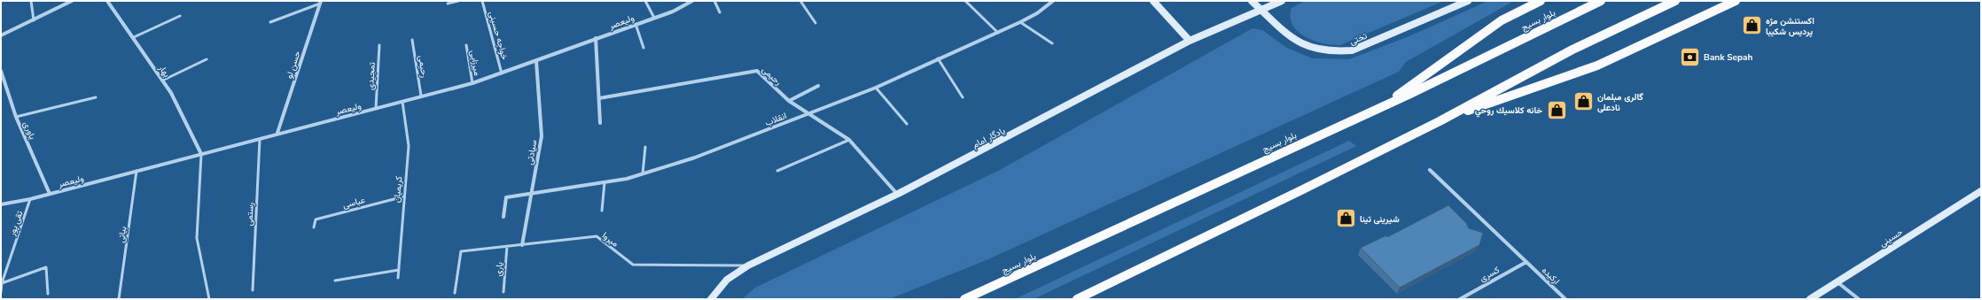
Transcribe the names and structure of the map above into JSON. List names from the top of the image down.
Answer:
{
  "streets": {
    "main road": ["بلوار بسیج"],
    "street": [
      "ولیعصر",
      "تختی",
      "حسن لو",
      "رحیمی",
      "بهار",
      "انقلاب",
      "یاوری",
      "یادگار امام",
      "سیادتی",
      "حسینی",
      "کسری",
      "ارکیده"
    ],
    "lane": [
      "خواجه حسینی",
      "میرزایی",
      "تمجیدی",
      "کریمیان",
      "عباسی",
      "رستمی",
      "تقی پور",
      "بیاتی",
      "میروا",
      "یاری"
    ]
  },
  "crossings": [
    ["ولیعصر", "خواجه حسینی"],
    ["ولیعصر", "میرزایی"],
    ["ولیعصر", "حسن لو"],
    ["ولیعصر", "رحیمی"],
    ["ولیعصر", "بهار"],
    ["ولیعصر", "تمجیدی"],
    ["ولیعصر", "یاوری"],
    ["ولیعصر", "سیادتی"],
    ["ولیعصر", "کریمیان"],
    ["ولیعصر", "رستمی"],
    ["ولیعصر", "تقی پور"],
    ["ولیعصر", "بیاتی"],
    ["تختی", "یادگار امام"],
    ["رحیمی", "انقلاب"],
    ["رحیمی", "یادگار امام"],
    ["انقلاب", "سیادتی"],
    ["یادگار امام", "میروا"],
    ["سیادتی", "میروا"],
    ["کریمیان", "عباسی"],
    ["میروا", "یاری"],
    ["کسری", "ارکیده"]
  ],
  "places": {
    "shop": [
      "اکستنشن مژه پردیس شکیبا",
      "گالری مبلمان نادعلی",
      "خانه كلاسيك روحي",
      "شیرینی تینا"
    ],
    "bank": ["Bank Sepah"]
  }
}
